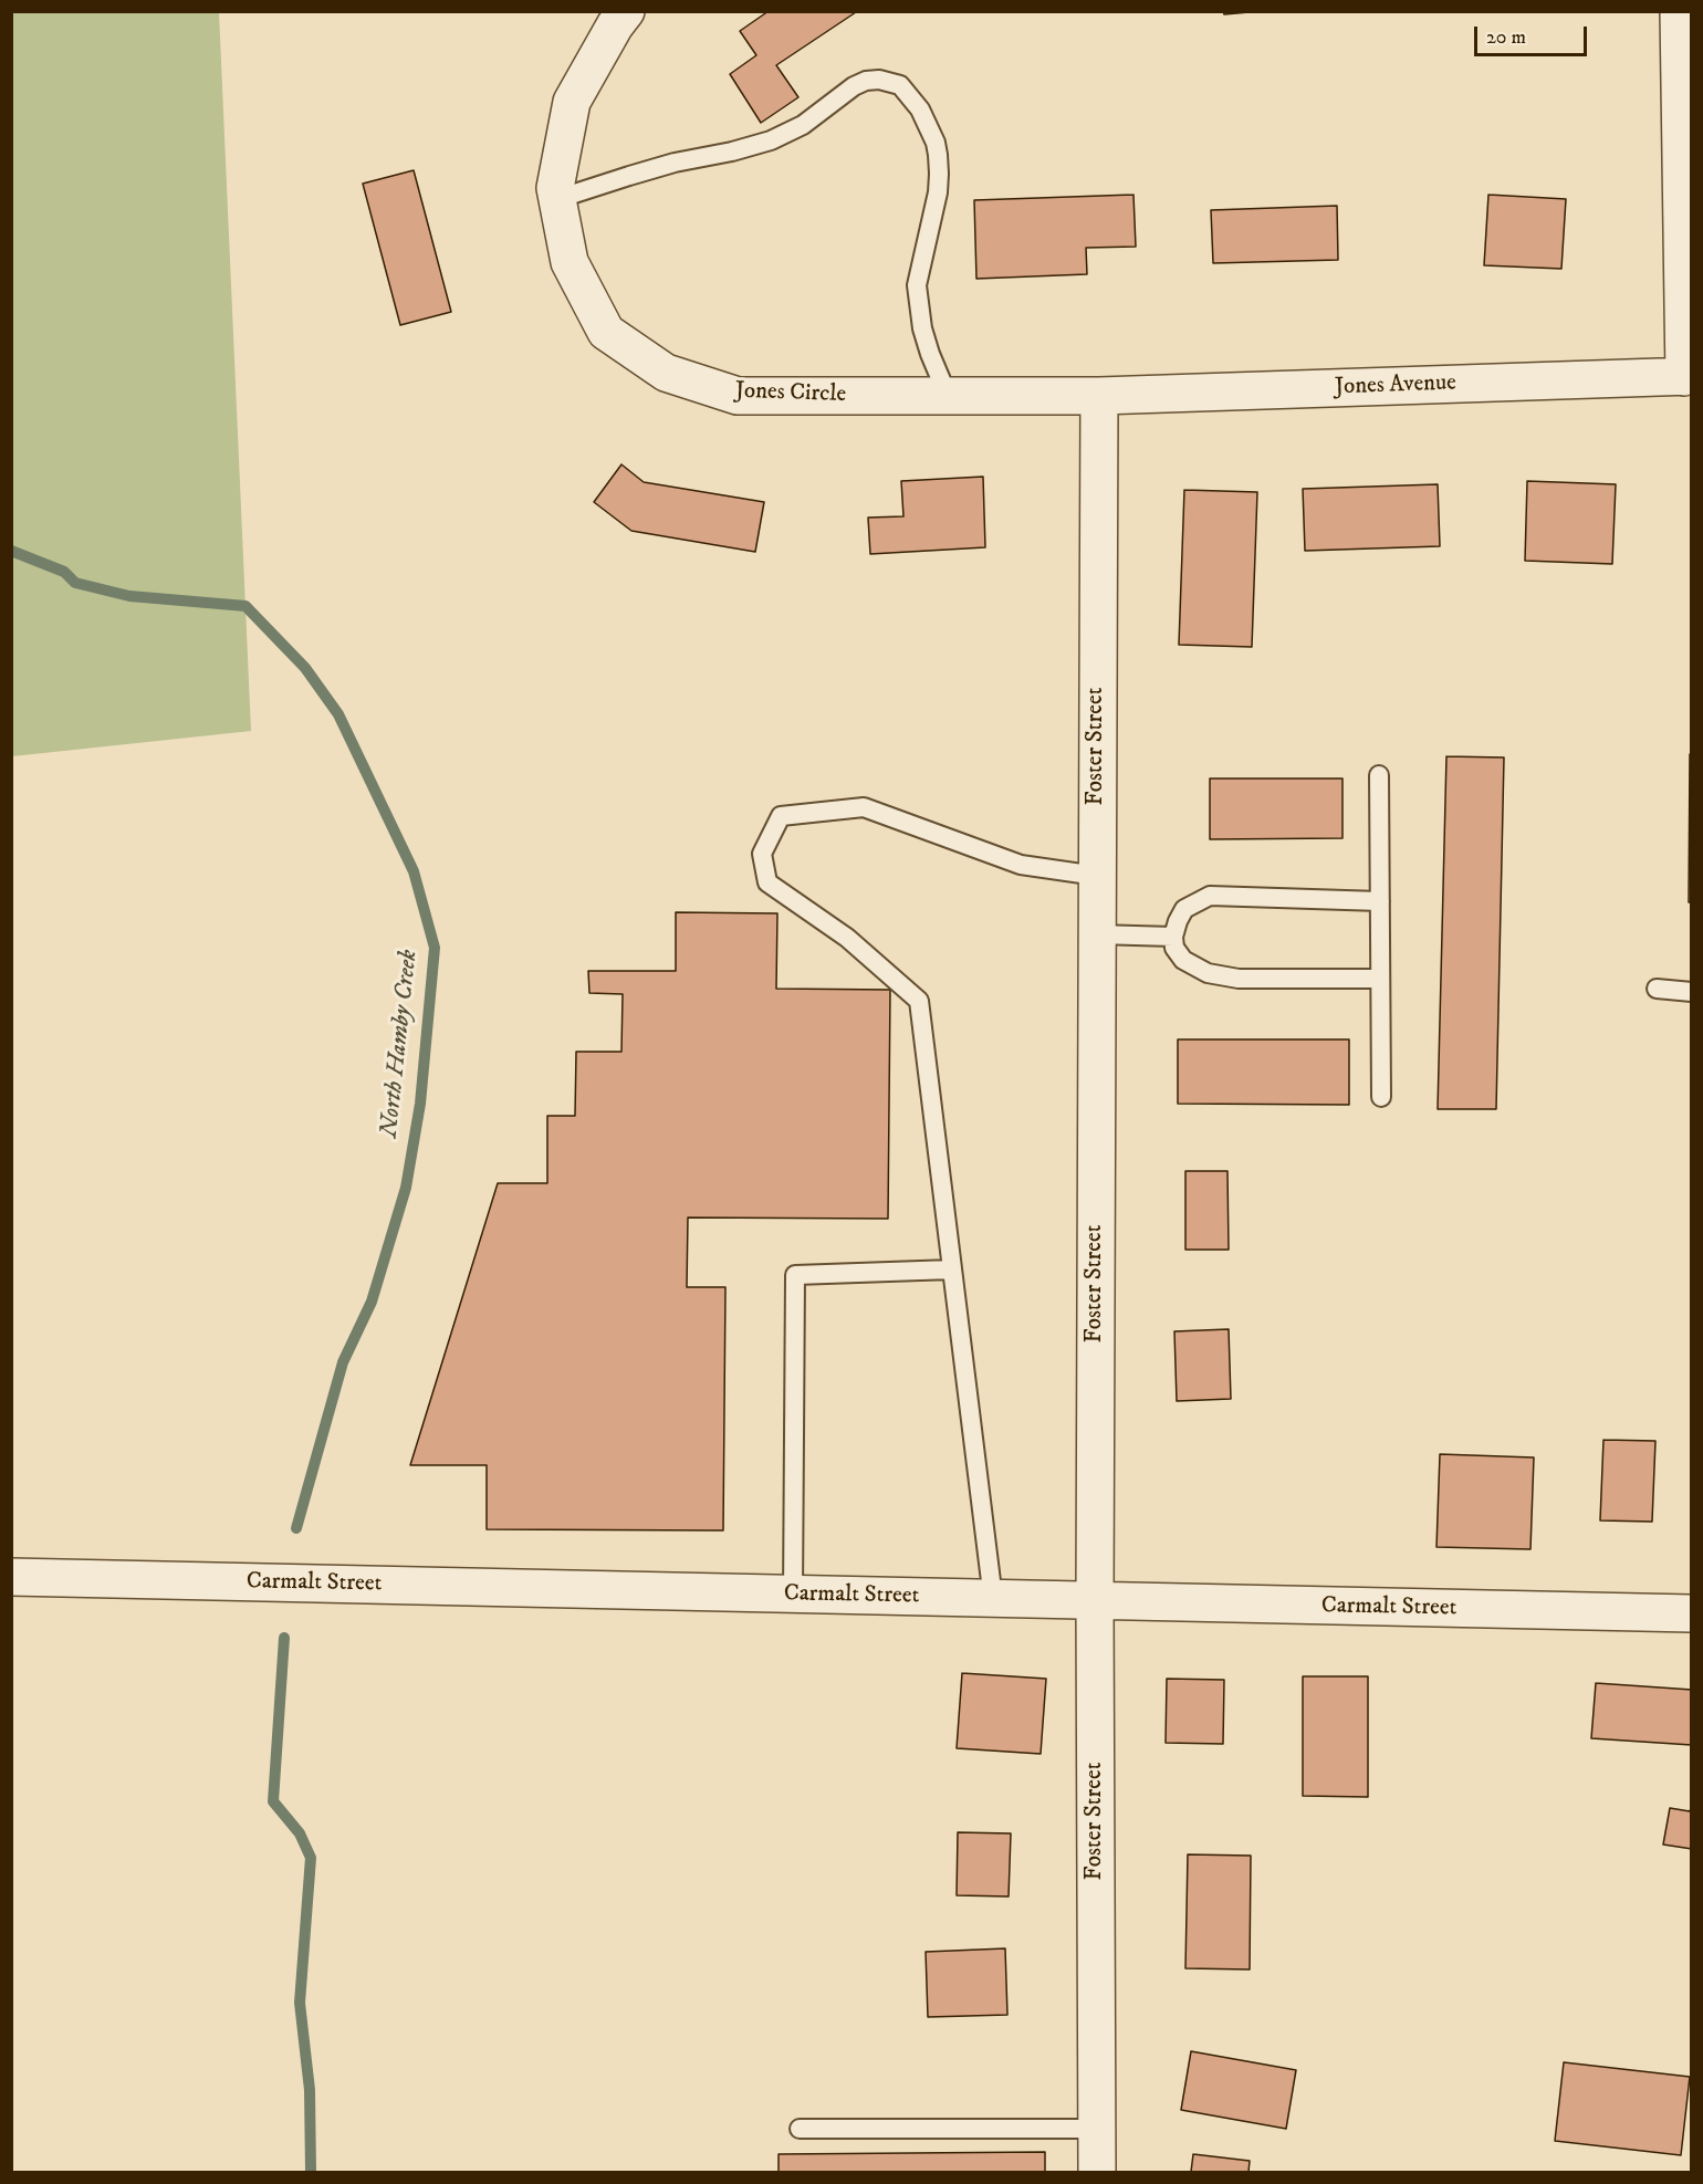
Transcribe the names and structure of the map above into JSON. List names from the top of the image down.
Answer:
{
  "streets": {
    "street": [
      "Jones Avenue",
      "Jones Circle",
      "Foster Street",
      "Carmalt Street"
    ]
  },
  "crossings": [
    ["Jones Avenue", "Jones Circle"],
    ["Jones Avenue", "Foster Street"],
    ["Jones Circle", "Foster Street"],
    ["Foster Street", "Carmalt Street"]
  ],
  "water": ["North Hamby Creek"],
  "scale_bar": "20 m"
}
